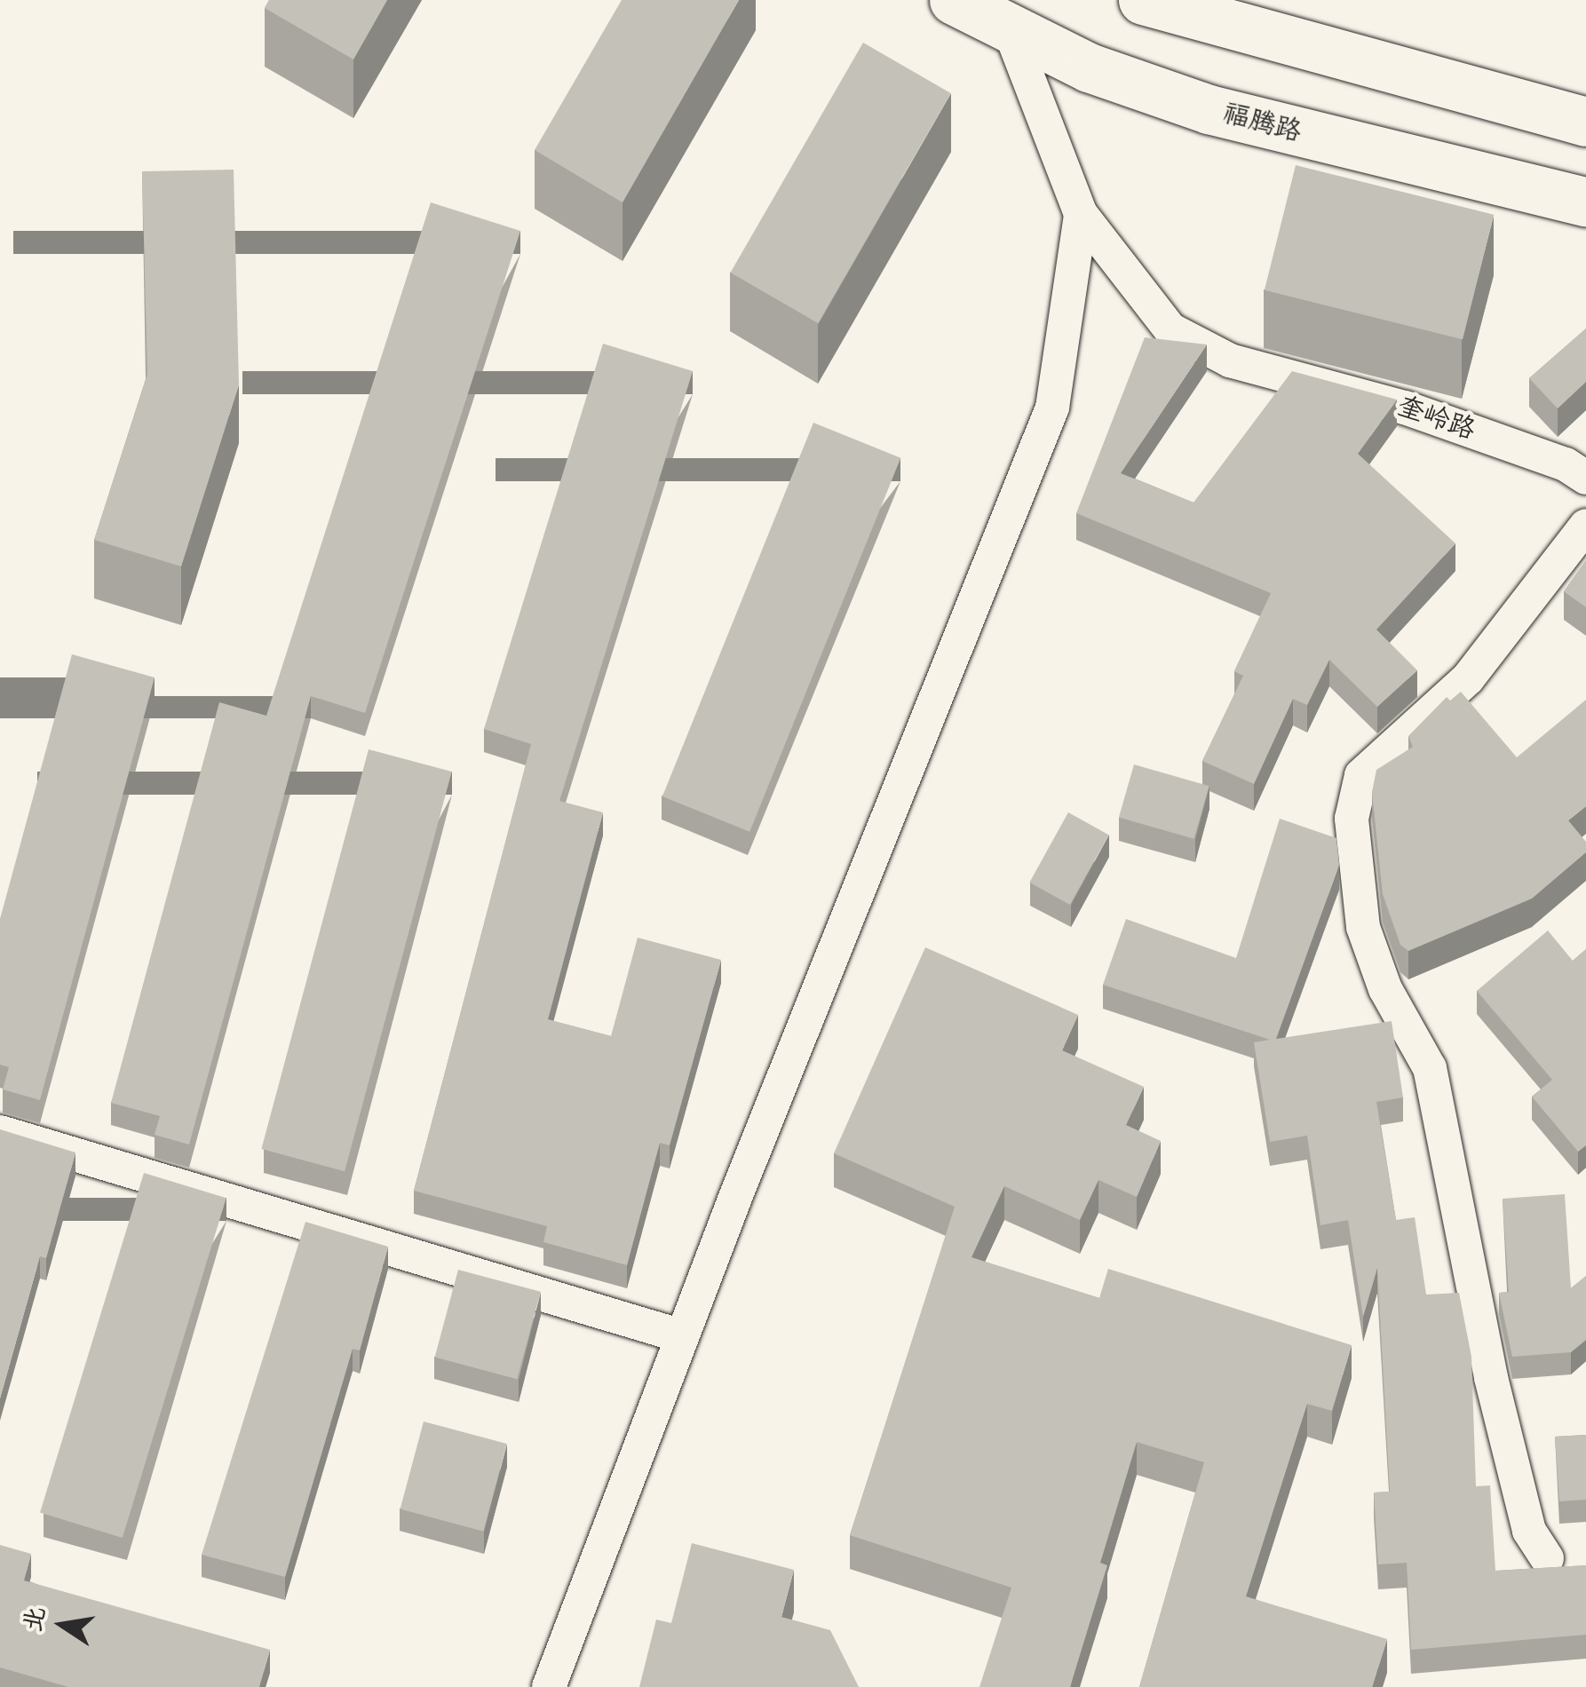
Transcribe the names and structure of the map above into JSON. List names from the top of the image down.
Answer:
{
  "streets": {
    "main road": ["福腾路"],
    "street": ["奎岭路"]
  },
  "north": "left"
}
